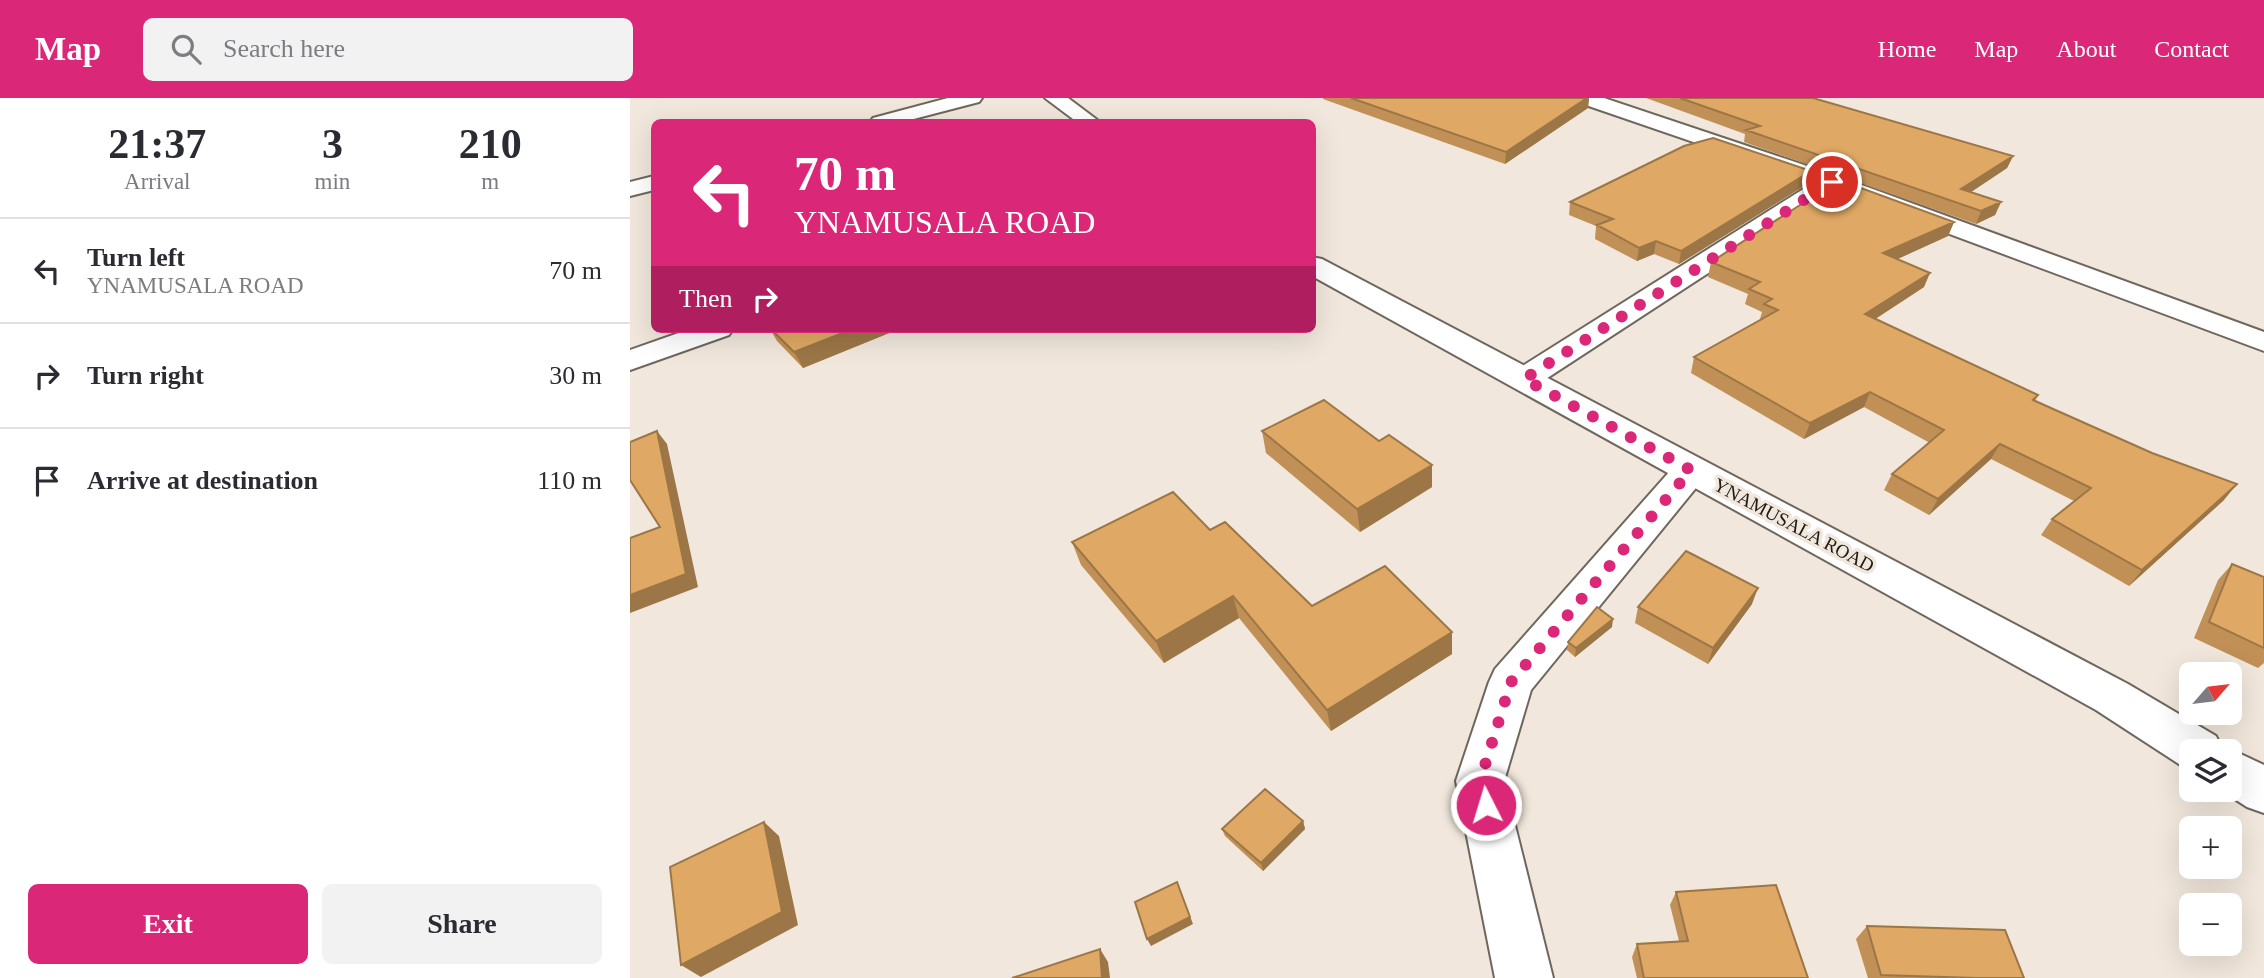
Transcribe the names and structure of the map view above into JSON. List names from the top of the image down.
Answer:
{
  "streets": {
    "street": ["YNAMUSALA ROAD"]
  },
  "north": "top right",
  "page": {
    "header": "Map",
    "search": "Search here",
    "nav": [
      "Home",
      "Map",
      "About",
      "Contact"
    ],
    "eta": [
      "21:37",
      "Arrival",
      "3",
      "min",
      "210",
      "m"
    ],
    "turn": ["70 m", "YNAMUSALA ROAD"],
    "list": [
      {
        "name": "Turn left",
        "note": "YNAMUSALA ROAD",
        "value": "70 m"
      },
      {
        "name": "Turn right",
        "value": "30 m"
      },
      {
        "name": "Arrive at destination",
        "value": "110 m"
      }
    ],
    "then": "Then",
    "map_buttons": ["+", "−"],
    "buttons": ["Exit", "Share"]
  }
}
